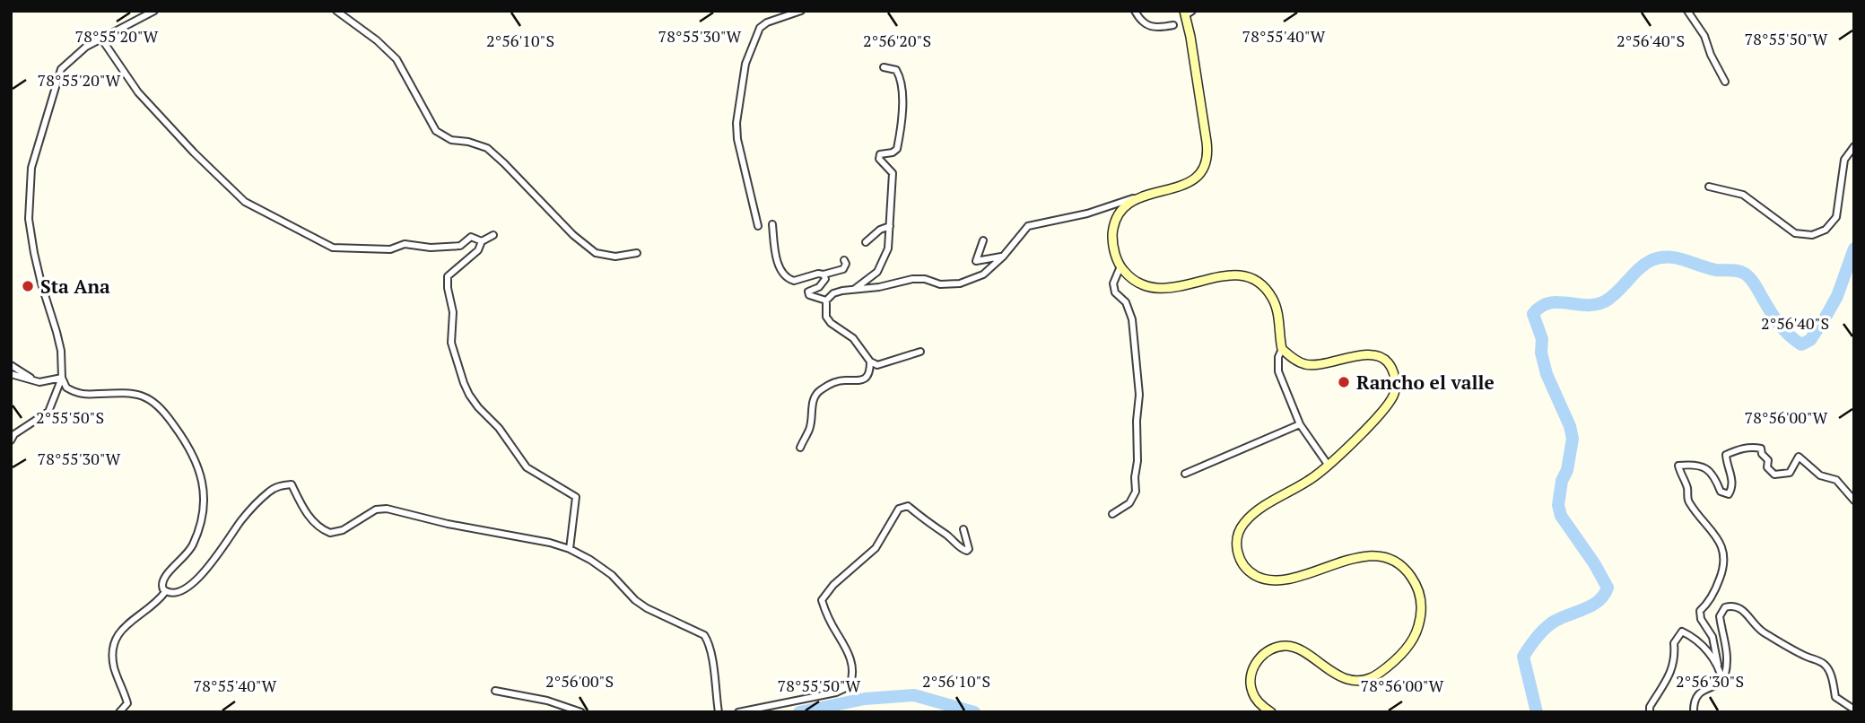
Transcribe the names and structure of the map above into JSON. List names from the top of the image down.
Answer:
{
  "places": ["Sta Ana", "Rancho el valle"],
  "coordinates": [
    "78°55'20\"W",
    "78°55'30\"W",
    "78°55'40\"W",
    "78°55'50\"W",
    "2°56'10\"S",
    "2°56'20\"S",
    "2°56'40\"S",
    "78°56'00\"W",
    "2°55'50\"S",
    "2°56'00\"S",
    "2°56'30\"S"
  ]
}
